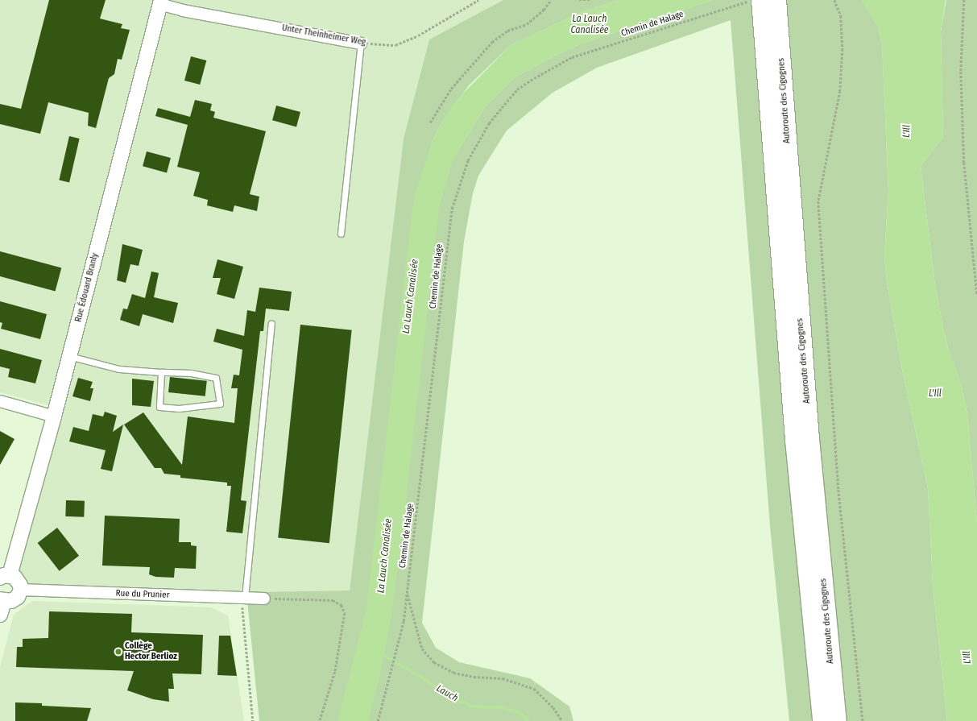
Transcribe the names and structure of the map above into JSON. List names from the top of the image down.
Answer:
{
  "streets": {
    "highway": ["Autoroute des Cigognes"],
    "street": ["Unter Theinheimer Weg", "Rue Édouard Branly", "Rue du Prunier"],
    "path": ["Chemin de Halage"]
  },
  "crossings": [
    ["Unter Theinheimer Weg", "Rue Édouard Branly"]
  ],
  "water": ["La Lauch Canalisée", "L'Ill", "Lauch"],
  "places": ["Collège Hector Berlioz"]
}
